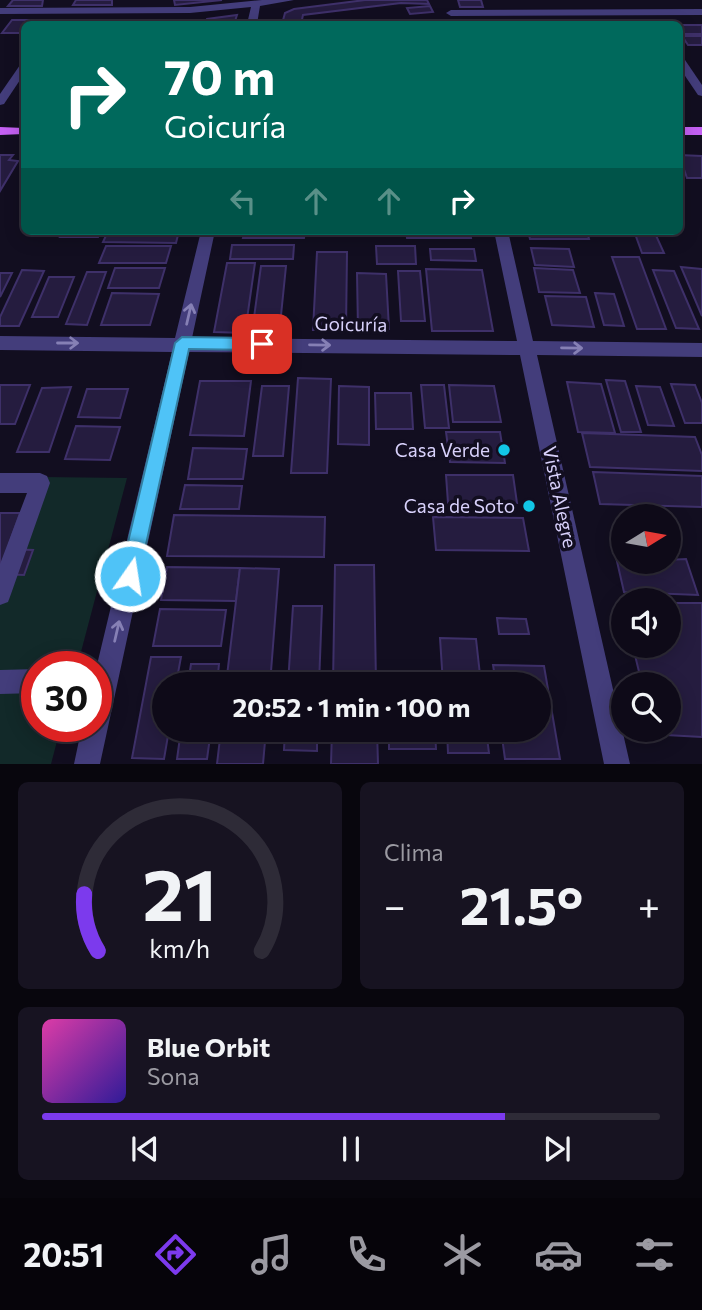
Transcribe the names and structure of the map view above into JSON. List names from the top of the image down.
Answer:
{
  "streets": {
    "street": ["Goicuría", "Vista Alegre"]
  },
  "crossings": [
    ["Goicuría", "Vista Alegre"]
  ],
  "one_way": ["Goicuría"],
  "places": ["Casa Verde", "Casa de Soto"],
  "north": "right",
  "page": {
    "turn": ["70 m", "Goicuría"],
    "limit": "30",
    "trip": "20:52 · 1 min · 100 m",
    "tile": "Clima",
    "heat": ["−", "21.5°", "+"],
    "song": ["Blue Orbit", "Sona"],
    "tabs": "20:51",
    "gauge": ["21", "km/h"]
  }
}
